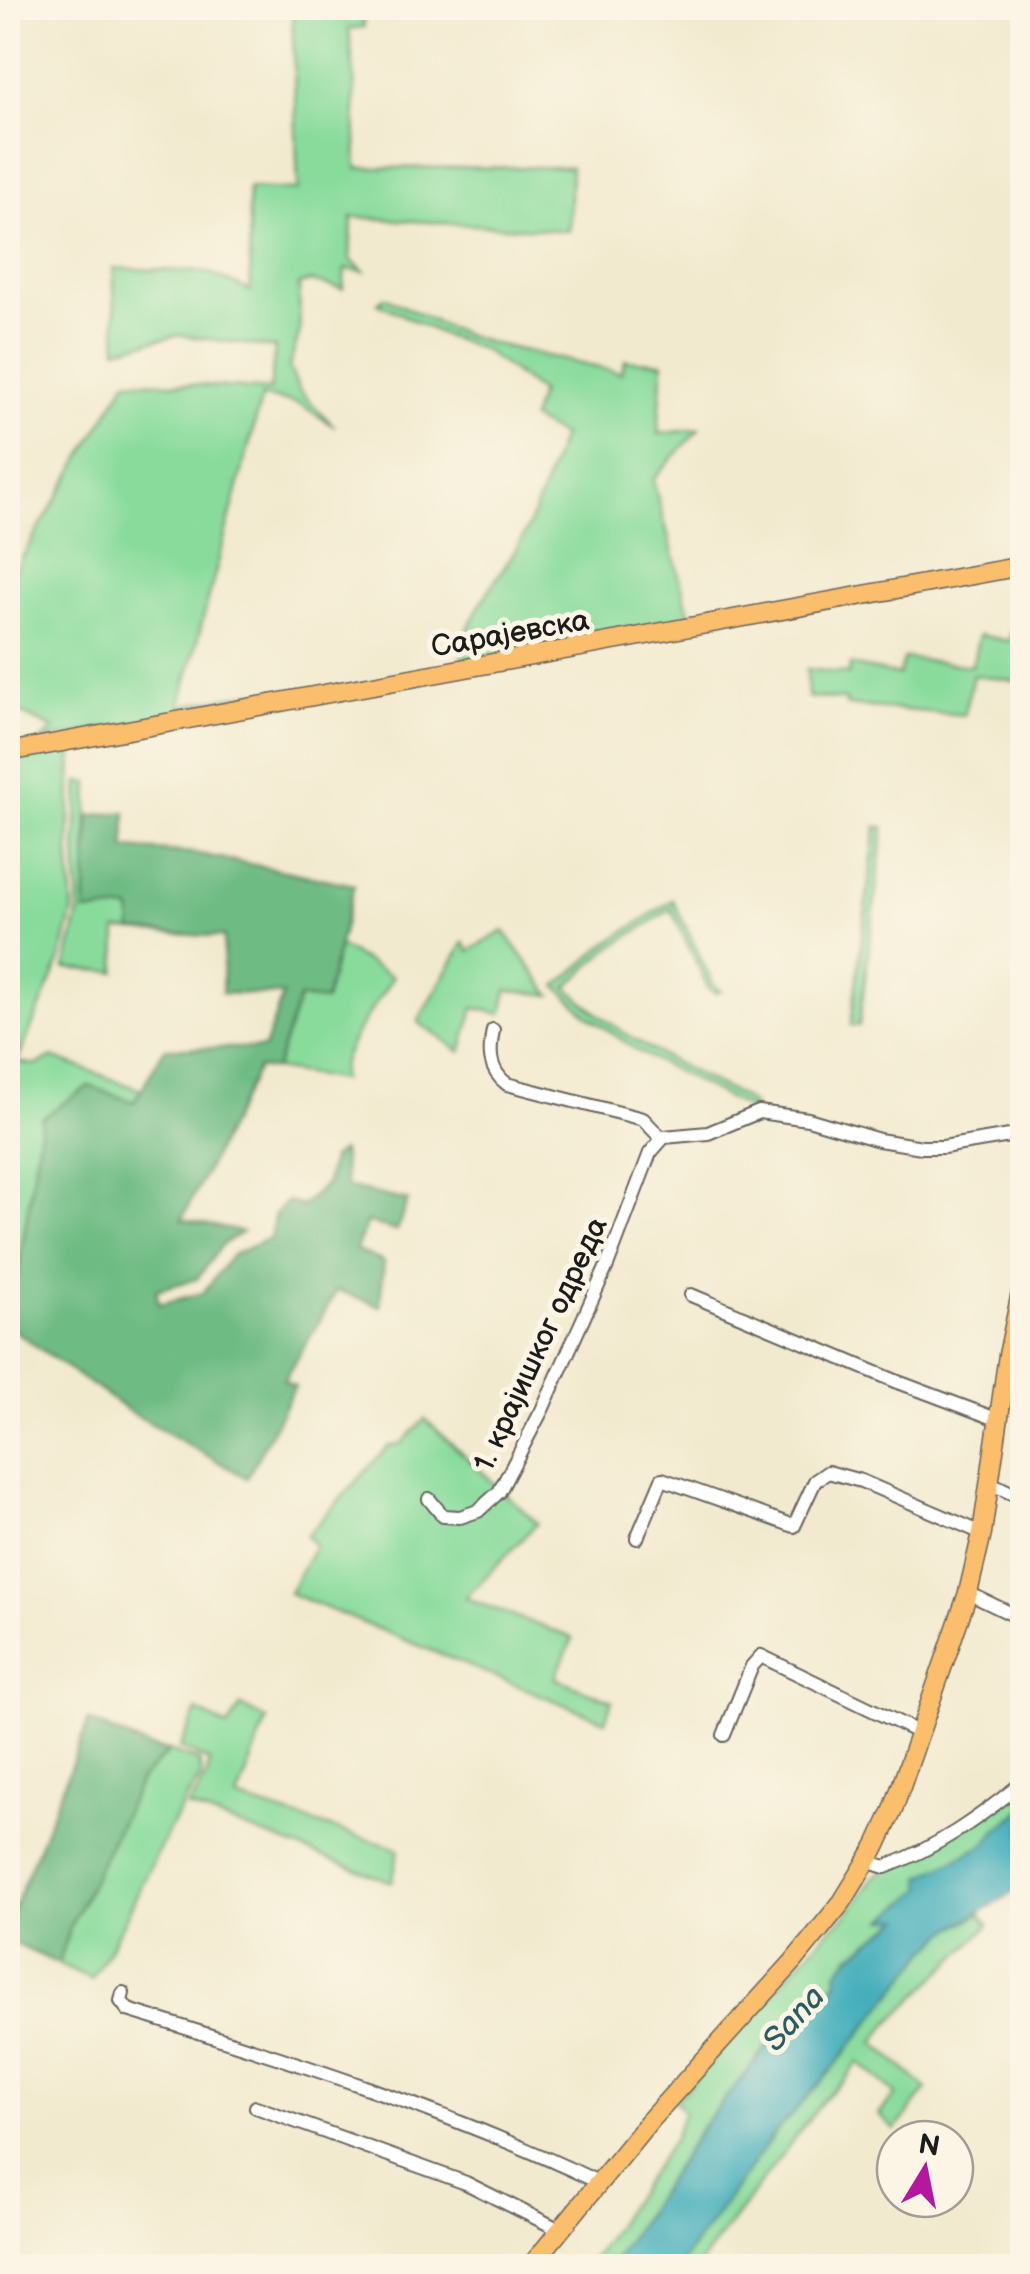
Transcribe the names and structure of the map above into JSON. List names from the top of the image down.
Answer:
{
  "streets": {
    "main road": ["Сарајевска"],
    "street": ["1. крајишког одреда"]
  },
  "water": ["Sana"],
  "north": "top"
}
